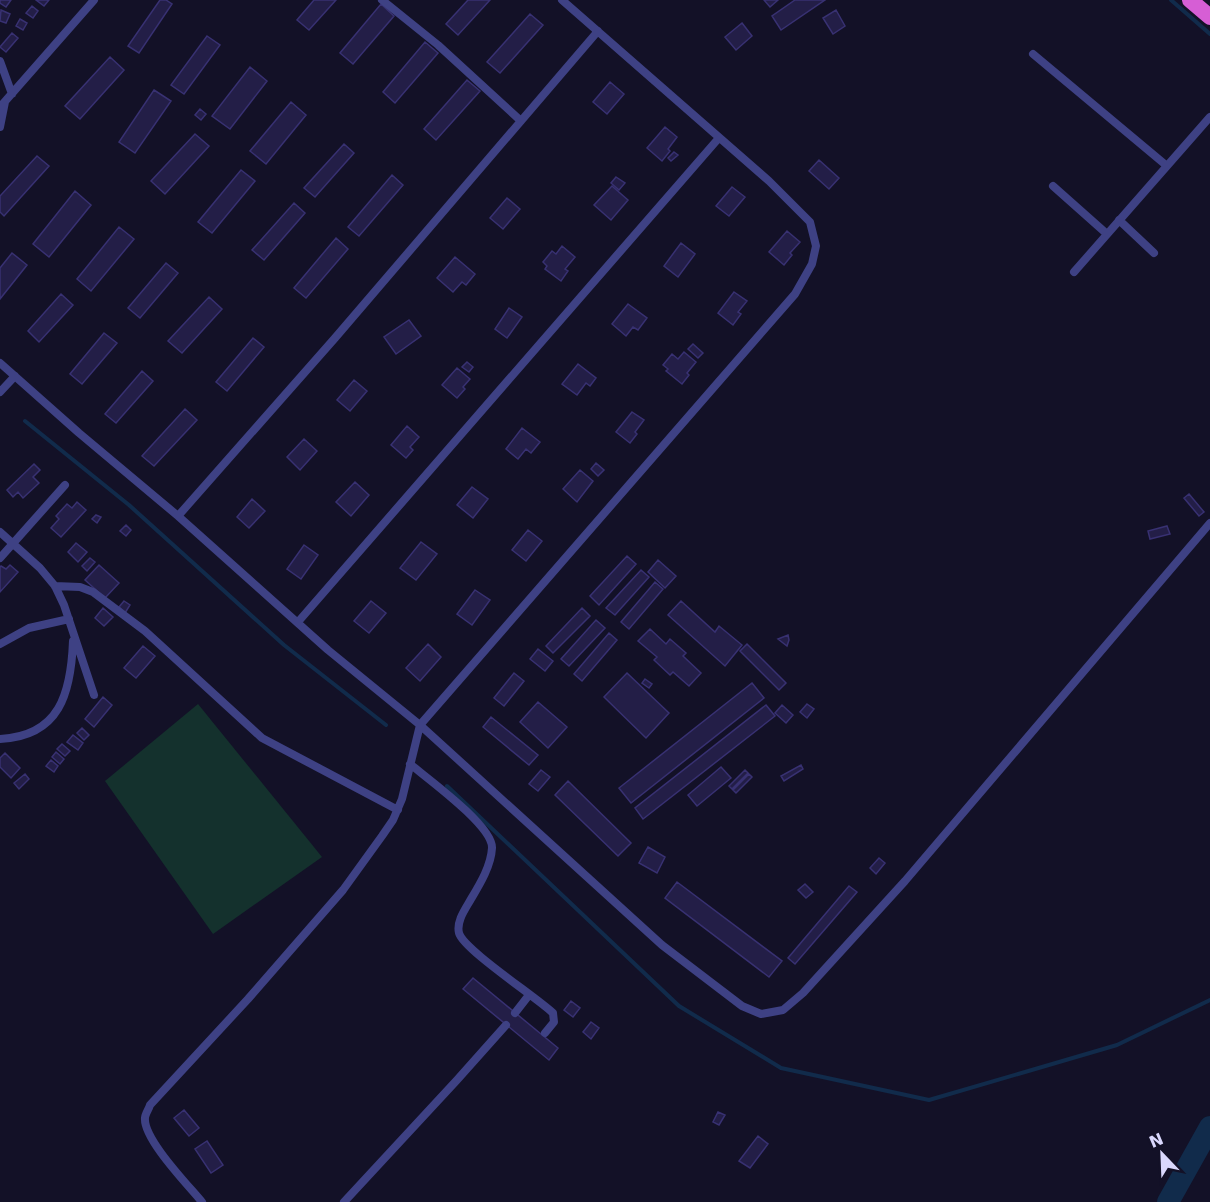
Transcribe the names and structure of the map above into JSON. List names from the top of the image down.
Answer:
{
  "north": "top left"
}
